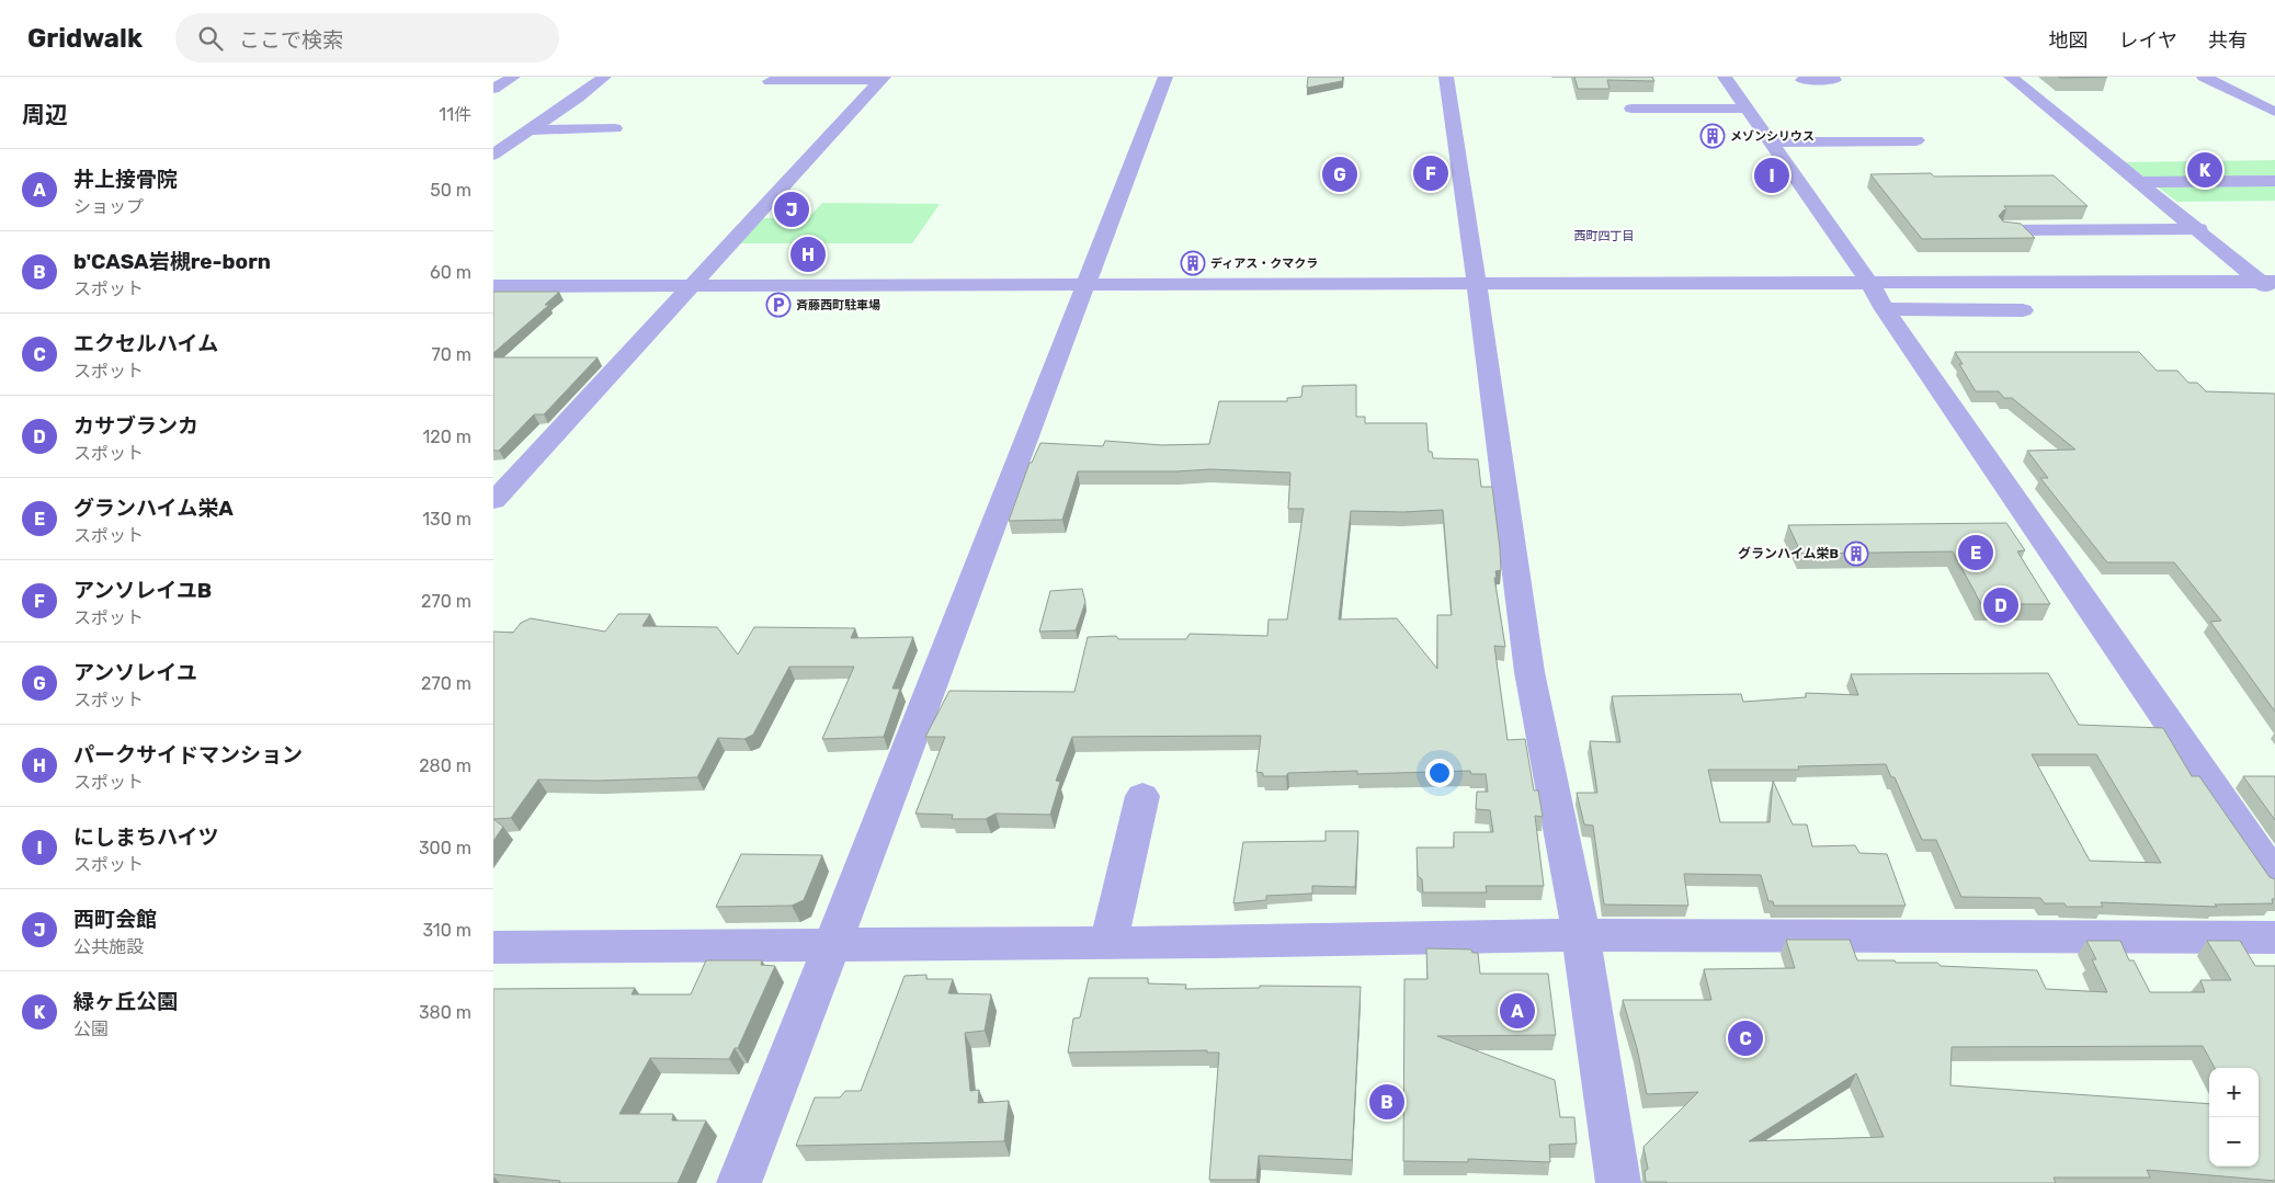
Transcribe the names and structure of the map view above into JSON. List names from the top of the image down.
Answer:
{
  "districts": ["西町四丁目"],
  "places": {
    "building": ["メゾンシリウス", "ディアス・クマクラ", "グランハイム栄B"],
    "parking": ["斉藤西町駐車場"]
  },
  "page": {
    "header": "Gridwalk",
    "search": "ここで検索",
    "nav": ["地図", "レイヤ", "共有"],
    "heading": ["周辺", "11件"],
    "list": [
      {
        "mark": "A",
        "name": "井上接骨院",
        "note": "ショップ",
        "value": "50 m"
      },
      {
        "mark": "B",
        "name": "b'CASA岩槻re-born",
        "note": "スポット",
        "value": "60 m"
      },
      {
        "mark": "C",
        "name": "エクセルハイム",
        "note": "スポット",
        "value": "70 m"
      },
      {
        "mark": "D",
        "name": "カサブランカ",
        "note": "スポット",
        "value": "120 m"
      },
      {
        "mark": "E",
        "name": "グランハイム栄A",
        "note": "スポット",
        "value": "130 m"
      },
      {
        "mark": "F",
        "name": "アンソレイユB",
        "note": "スポット",
        "value": "270 m"
      },
      {
        "mark": "G",
        "name": "アンソレイユ",
        "note": "スポット",
        "value": "270 m"
      },
      {
        "mark": "H",
        "name": "パークサイドマンション",
        "note": "スポット",
        "value": "280 m"
      },
      {
        "mark": "I",
        "name": "にしまちハイツ",
        "note": "スポット",
        "value": "300 m"
      },
      {
        "mark": "J",
        "name": "西町会館",
        "note": "公共施設",
        "value": "310 m"
      },
      {
        "mark": "K",
        "name": "緑ヶ丘公園",
        "note": "公園",
        "value": "380 m"
      }
    ],
    "pins": [
      "K",
      "F",
      "G",
      "I",
      "J",
      "H",
      "E",
      "D",
      "A",
      "C",
      "B"
    ],
    "map_buttons": ["+", "−"]
  }
}
